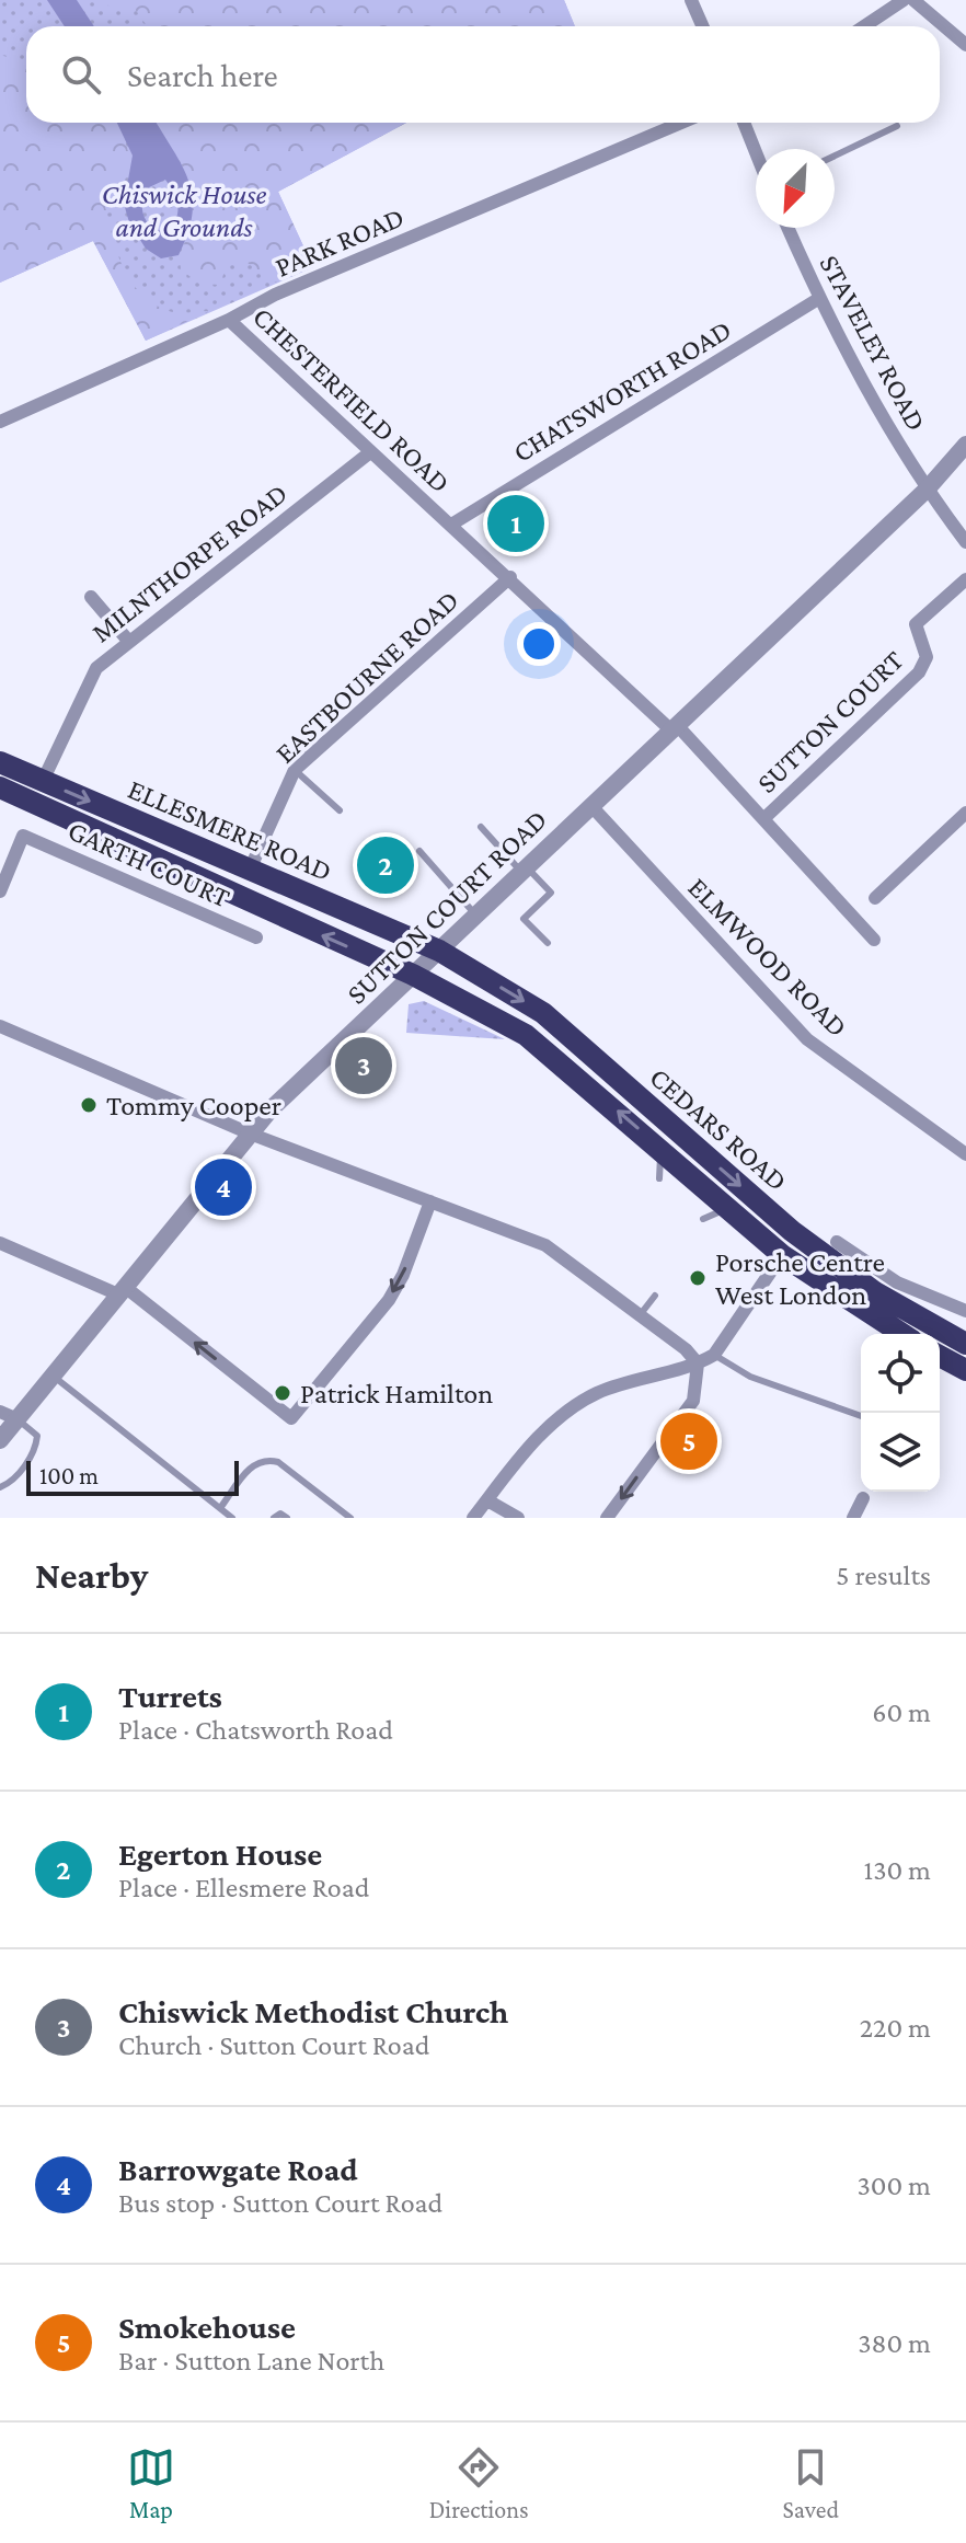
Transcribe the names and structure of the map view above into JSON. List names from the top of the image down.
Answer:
{
  "streets": {
    "highway": ["ELLESMERE ROAD", "CEDARS ROAD"],
    "street": [
      "PARK ROAD",
      "STAVELEY ROAD",
      "CHATSWORTH ROAD",
      "CHESTERFIELD ROAD",
      "MILNTHORPE ROAD",
      "EASTBOURNE ROAD",
      "SUTTON COURT",
      "GARTH COURT",
      "SUTTON COURT ROAD",
      "ELMWOOD ROAD"
    ]
  },
  "crossings": [
    ["PARK ROAD", "CHESTERFIELD ROAD"],
    ["STAVELEY ROAD", "CHATSWORTH ROAD"],
    ["STAVELEY ROAD", "SUTTON COURT ROAD"],
    ["CHATSWORTH ROAD", "CHESTERFIELD ROAD"],
    ["CHESTERFIELD ROAD", "MILNTHORPE ROAD"],
    ["CHESTERFIELD ROAD", "EASTBOURNE ROAD"],
    ["CHESTERFIELD ROAD", "SUTTON COURT"],
    ["CHESTERFIELD ROAD", "SUTTON COURT ROAD"],
    ["MILNTHORPE ROAD", "ELLESMERE ROAD"],
    ["EASTBOURNE ROAD", "ELLESMERE ROAD"],
    ["ELLESMERE ROAD", "SUTTON COURT ROAD"],
    ["ELLESMERE ROAD", "CEDARS ROAD"],
    ["SUTTON COURT ROAD", "ELMWOOD ROAD"],
    ["SUTTON COURT ROAD", "CEDARS ROAD"]
  ],
  "parks": ["Chiswick House and Grounds"],
  "places": ["Tommy Cooper", "Porsche Centre West London", "Patrick Hamilton"],
  "scale_bar": "100 m",
  "north": "bottom left",
  "page": {
    "search": "Search here",
    "pins": [
      "1",
      "2",
      "3",
      "4",
      "5"
    ],
    "scale": "100 m",
    "heading": ["Nearby", "5 results"],
    "list": [
      {
        "mark": "1",
        "name": "Turrets",
        "note": "Place · Chatsworth Road",
        "value": "60 m"
      },
      {
        "mark": "2",
        "name": "Egerton House",
        "note": "Place · Ellesmere Road",
        "value": "130 m"
      },
      {
        "mark": "3",
        "name": "Chiswick Methodist Church",
        "note": "Church · Sutton Court Road",
        "value": "220 m"
      },
      {
        "mark": "4",
        "name": "Barrowgate Road",
        "note": "Bus stop · Sutton Court Road",
        "value": "300 m"
      },
      {
        "mark": "5",
        "name": "Smokehouse",
        "note": "Bar · Sutton Lane North",
        "value": "380 m"
      }
    ],
    "nav": ["Map", "Directions", "Saved"]
  }
}
